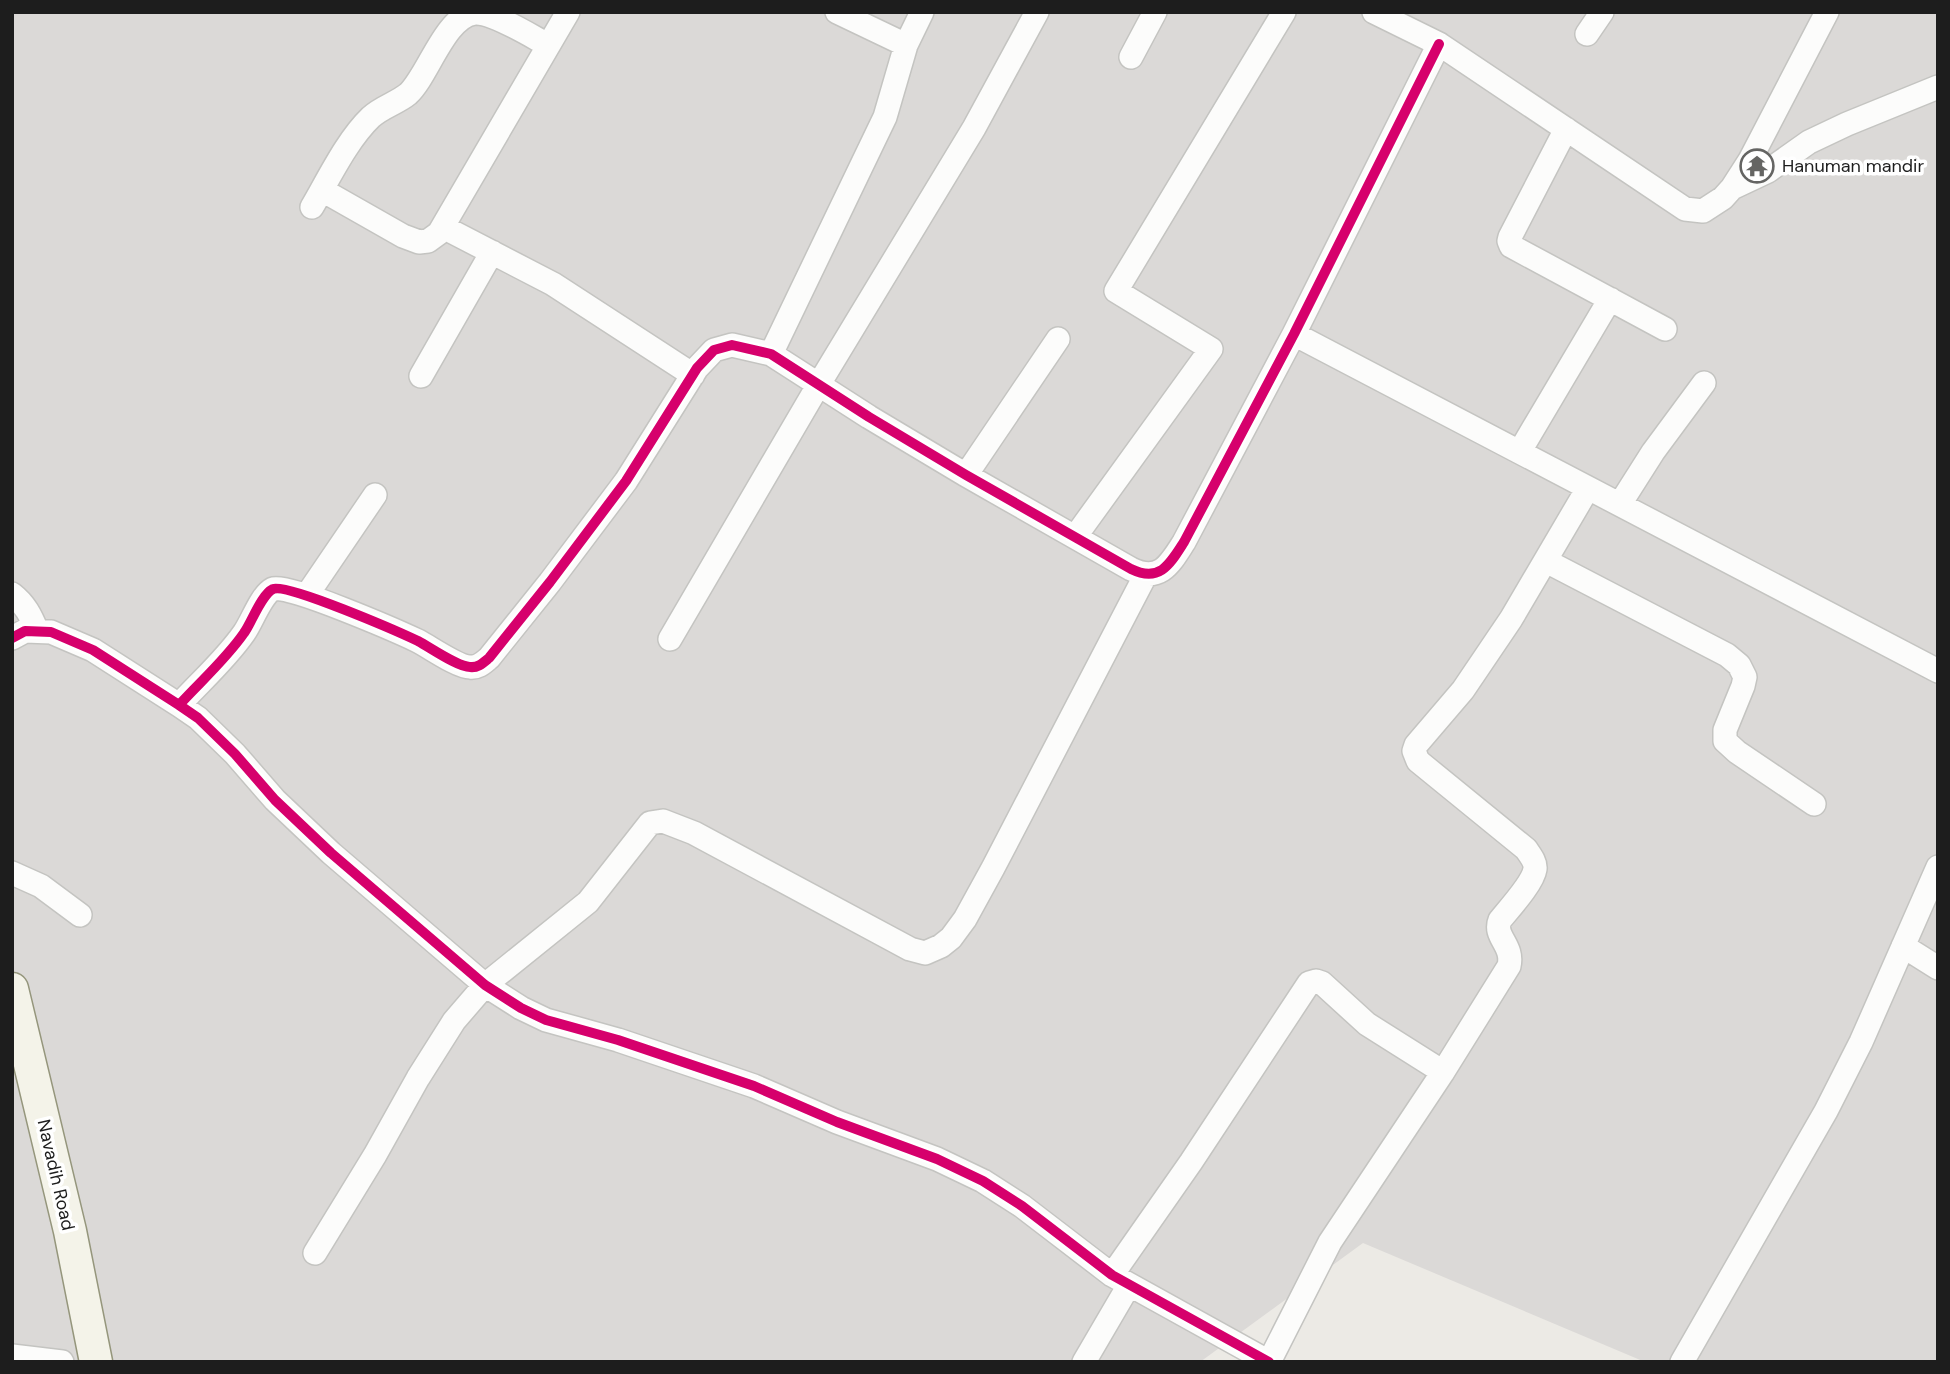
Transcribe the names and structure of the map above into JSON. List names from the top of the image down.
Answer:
{
  "streets": {
    "main road": ["Navadih Road"]
  },
  "places": {
    "temple": ["Hanuman mandir"]
  }
}
